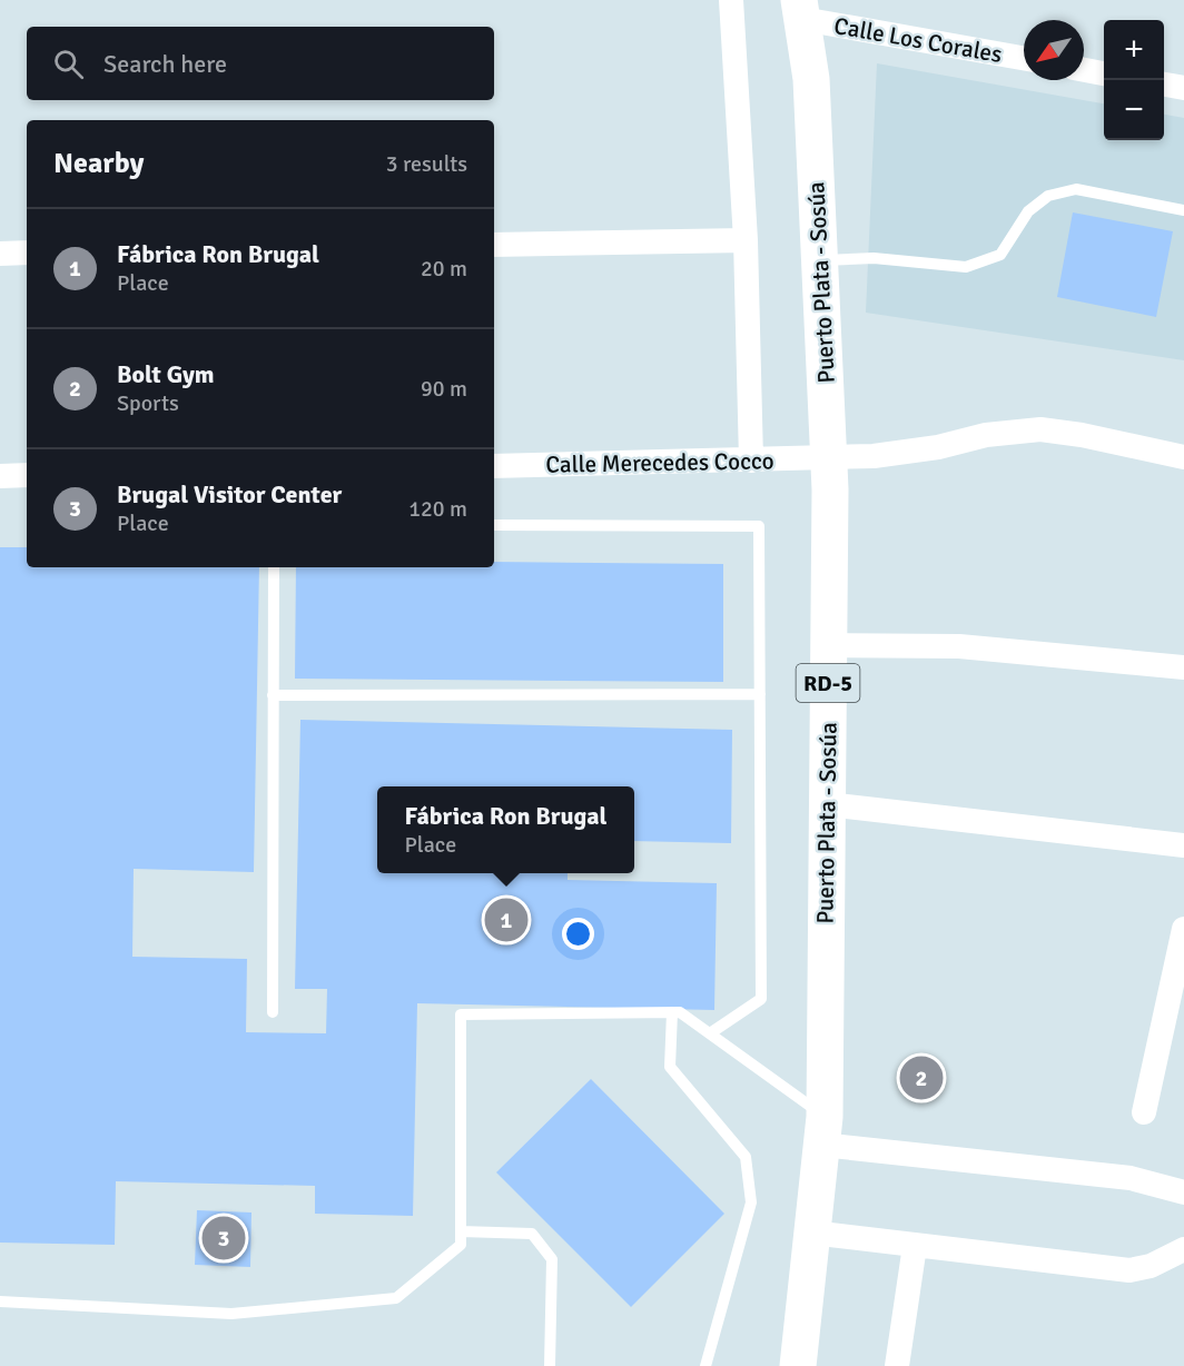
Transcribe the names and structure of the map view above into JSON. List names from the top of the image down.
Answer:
{
  "streets": {
    "main road": ["Puerto Plata - Sosúa", "RD-5"],
    "street": ["Calle Los Corales", "Calle Merecedes Cocco"]
  },
  "crossings": [
    ["Calle Los Corales", "Puerto Plata - Sosúa"],
    ["Puerto Plata - Sosúa", "Calle Merecedes Cocco"]
  ],
  "north": "bottom left",
  "page": {
    "map_buttons": ["+", "−"],
    "search": "Search here",
    "heading": ["Nearby", "3 results"],
    "list": [
      {
        "mark": "1",
        "name": "Fábrica Ron Brugal",
        "note": "Place",
        "value": "20 m"
      },
      {
        "mark": "2",
        "name": "Bolt Gym",
        "note": "Sports",
        "value": "90 m"
      },
      {
        "mark": "3",
        "name": "Brugal Visitor Center",
        "note": "Place",
        "value": "120 m"
      }
    ],
    "popup": ["Fábrica Ron Brugal", "Place"],
    "pins": ["1", "2", "3"]
  }
}
